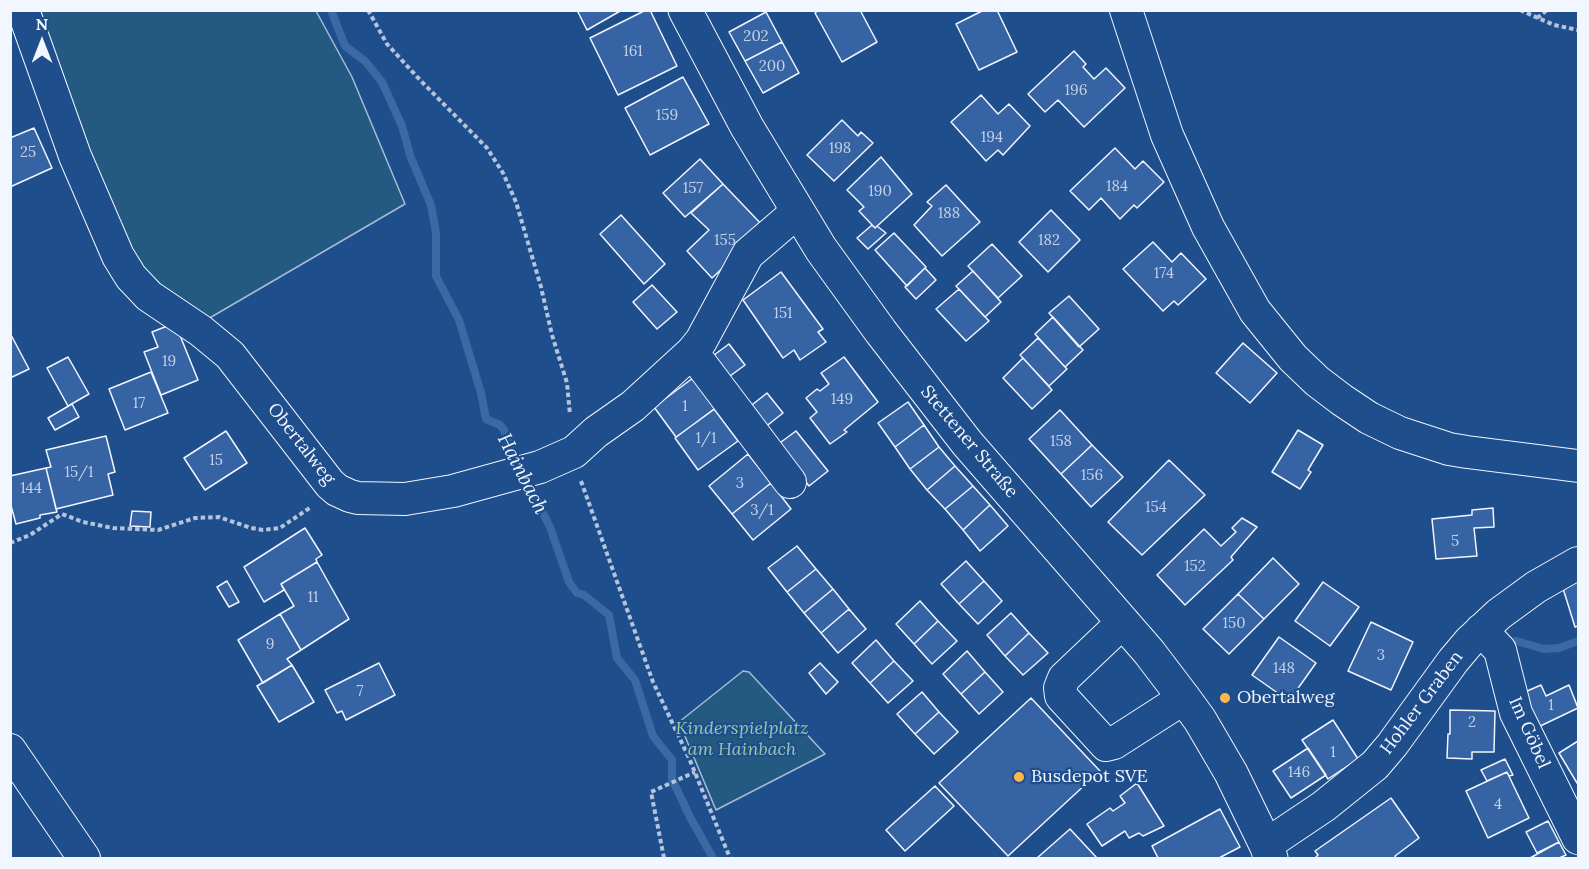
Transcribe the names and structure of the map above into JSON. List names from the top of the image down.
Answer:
{
  "streets": {
    "main road": ["Stettener Straße"],
    "street": ["Obertalweg", "Hohler Graben", "Im Göbel"]
  },
  "crossings": [
    ["Stettener Straße", "Obertalweg"],
    ["Stettener Straße", "Hohler Graben"],
    ["Hohler Graben", "Im Göbel"]
  ],
  "water": ["Hainbach"],
  "parks": ["Kinderspielplatz am Hainbach"],
  "places": ["Obertalweg", "Busdepot SVE"],
  "house_numbers": [
    "202",
    "161",
    "200",
    "196",
    "159",
    "194",
    "198",
    "25",
    "184",
    "157",
    "190",
    "188",
    "155",
    "182",
    "174",
    "151",
    "19",
    "149",
    "17",
    "1",
    "1/1",
    "158",
    "15",
    "15/1",
    "156",
    "3",
    "144",
    "154",
    "3/1",
    "5",
    "152",
    "11",
    "150",
    "9",
    "3",
    "148",
    "7",
    "1",
    "2",
    "1",
    "146",
    "4"
  ],
  "north": "top"
}
